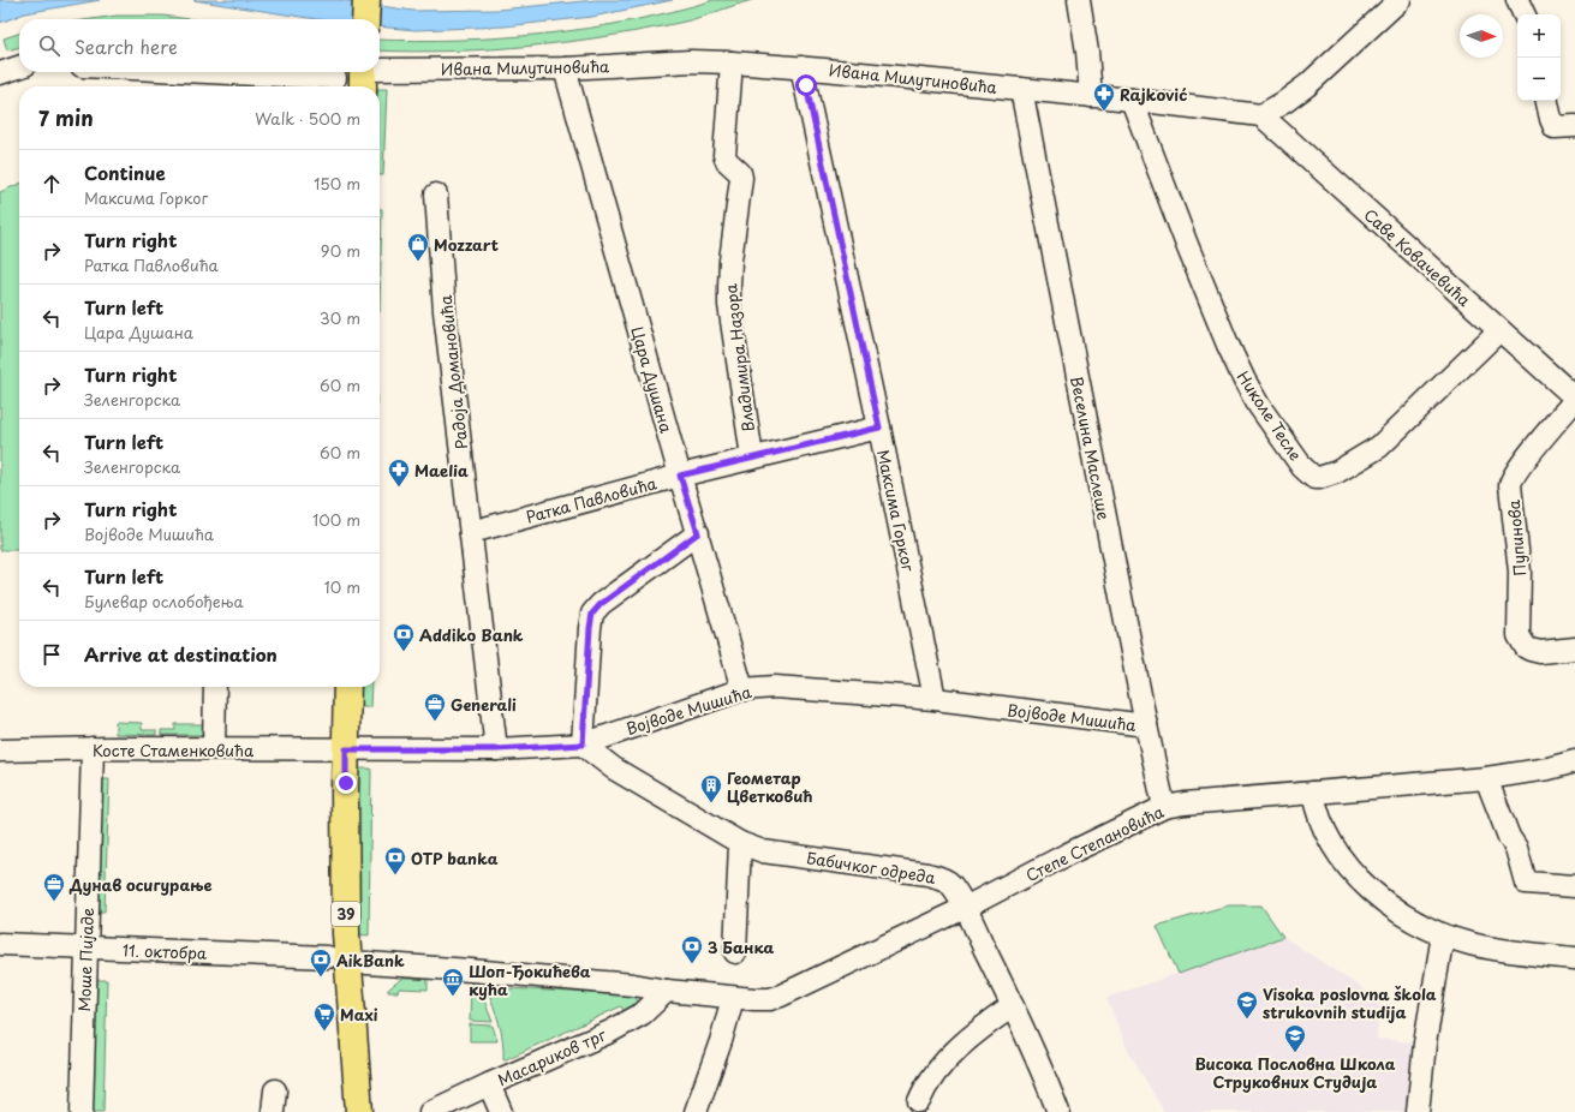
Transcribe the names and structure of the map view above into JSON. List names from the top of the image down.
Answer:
{
  "streets": {
    "main road": ["39"],
    "street": [
      "Ивана Милутиновића",
      "Саве Ковачевића",
      "Владимира Назора",
      "Радоја Домановића",
      "Цара Душана",
      "Николе Тесле",
      "Веселина Маслеше",
      "Ратка Павловића",
      "Максима Горког",
      "Пупинова",
      "Војводе Мишића",
      "Косте Стаменковића",
      "Степе Степановића",
      "Бабичког одреда",
      "11. октобра",
      "Моше Пијаде",
      "Масариков трг"
    ]
  },
  "crossings": [
    ["Ивана Милутиновића", "Саве Ковачевића"],
    ["Ивана Милутиновића", "Владимира Назора"],
    ["Ивана Милутиновића", "Цара Душана"],
    ["Ивана Милутиновића", "Николе Тесле"],
    ["Ивана Милутиновића", "Веселина Маслеше"],
    ["Ивана Милутиновића", "Максима Горког"],
    ["Саве Ковачевића", "Николе Тесле"],
    ["Саве Ковачевића", "Пупинова"],
    ["Владимира Назора", "Ратка Павловића"],
    ["Радоја Домановића", "Ратка Павловића"],
    ["Радоја Домановића", "Војводе Мишића"],
    ["Цара Душана", "Ратка Павловића"],
    ["Цара Душана", "Војводе Мишића"],
    ["Веселина Маслеше", "Војводе Мишића"],
    ["Веселина Маслеше", "Степе Степановића"],
    ["Ратка Павловића", "Максима Горког"],
    ["Максима Горког", "Војводе Мишића"],
    ["Војводе Мишића", "Косте Стаменковића"],
    ["Војводе Мишића", "Бабичког одреда"],
    ["Војводе Мишића", "39"],
    ["Косте Стаменковића", "39"],
    ["Косте Стаменковића", "Моше Пијаде"],
    ["Степе Степановића", "Бабичког одреда"],
    ["39", "11. октобра"],
    ["11. октобра", "Моше Пијаде"]
  ],
  "places": {
    "pharmacy": ["Rajković", "Maelia"],
    "shop": ["Mozzart"],
    "bank": [
      "Addiko Bank",
      "OTP banka",
      "3 Банка",
      "AikBank"
    ],
    "office": ["Generali", "Дунав осигурање"],
    "building": ["Геометар Цветковић"],
    "museum": ["Шоп-Ђокићева кућа"],
    "school or university": ["Visoka poslovna škola strukovnih studija", "Висока Пословна Школа Струковних Студија"],
    "supermarket": ["Maxi"]
  },
  "north": "right",
  "page": {
    "map_buttons": ["+", "−"],
    "search": "Search here",
    "heading": ["7 min", "Walk · 500 m"],
    "list": [
      ["Continue", "Максима Горког", "150 m"],
      ["Turn right", "Ратка Павловића", "90 m"],
      ["Turn left", "Цара Душана", "30 m"],
      ["Turn right", "Зеленгорска", "60 m"],
      ["Turn left", "Зеленгорска", "60 m"],
      ["Turn right", "Војводе Мишића", "100 m"],
      ["Turn left", "Булевар ослобођења", "10 m"],
      "Arrive at destination"
    ]
  }
}
